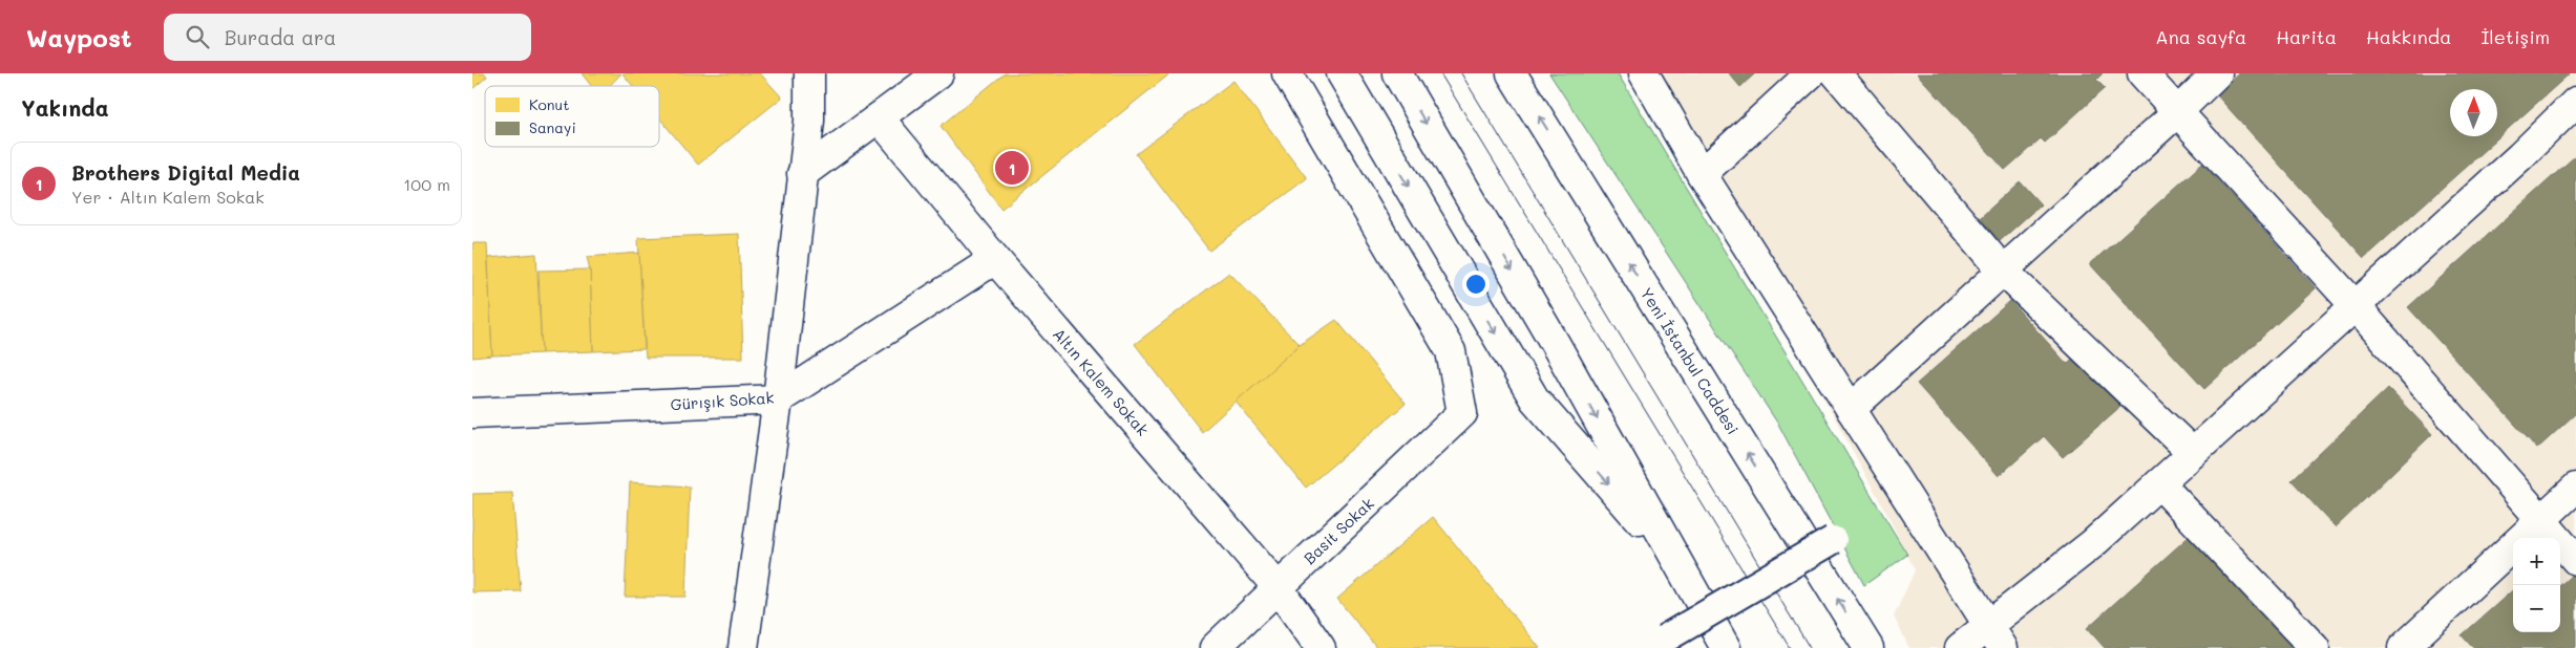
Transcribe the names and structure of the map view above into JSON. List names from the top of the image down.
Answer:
{
  "streets": {
    "street": [
      "Yeni İstanbul Caddesi",
      "Altın Kalem Sokak",
      "Gürışık Sokak",
      "Basit Sokak"
    ]
  },
  "crossings": [
    ["Altın Kalem Sokak", "Gürışık Sokak"],
    ["Altın Kalem Sokak", "Basit Sokak"]
  ],
  "legend": ["Konut", "Sanayi"],
  "north": "top",
  "page": {
    "header": "Waypost",
    "search": "Burada ara",
    "nav": [
      "Ana sayfa",
      "Harita",
      "Hakkında",
      "İletişim"
    ],
    "heading": "Yakında",
    "list": [
      {
        "mark": "1",
        "name": "Brothers Digital Media",
        "note": "Yer · Altın Kalem Sokak",
        "value": "100 m"
      }
    ],
    "pins": "1",
    "map_buttons": ["+", "−"]
  }
}
